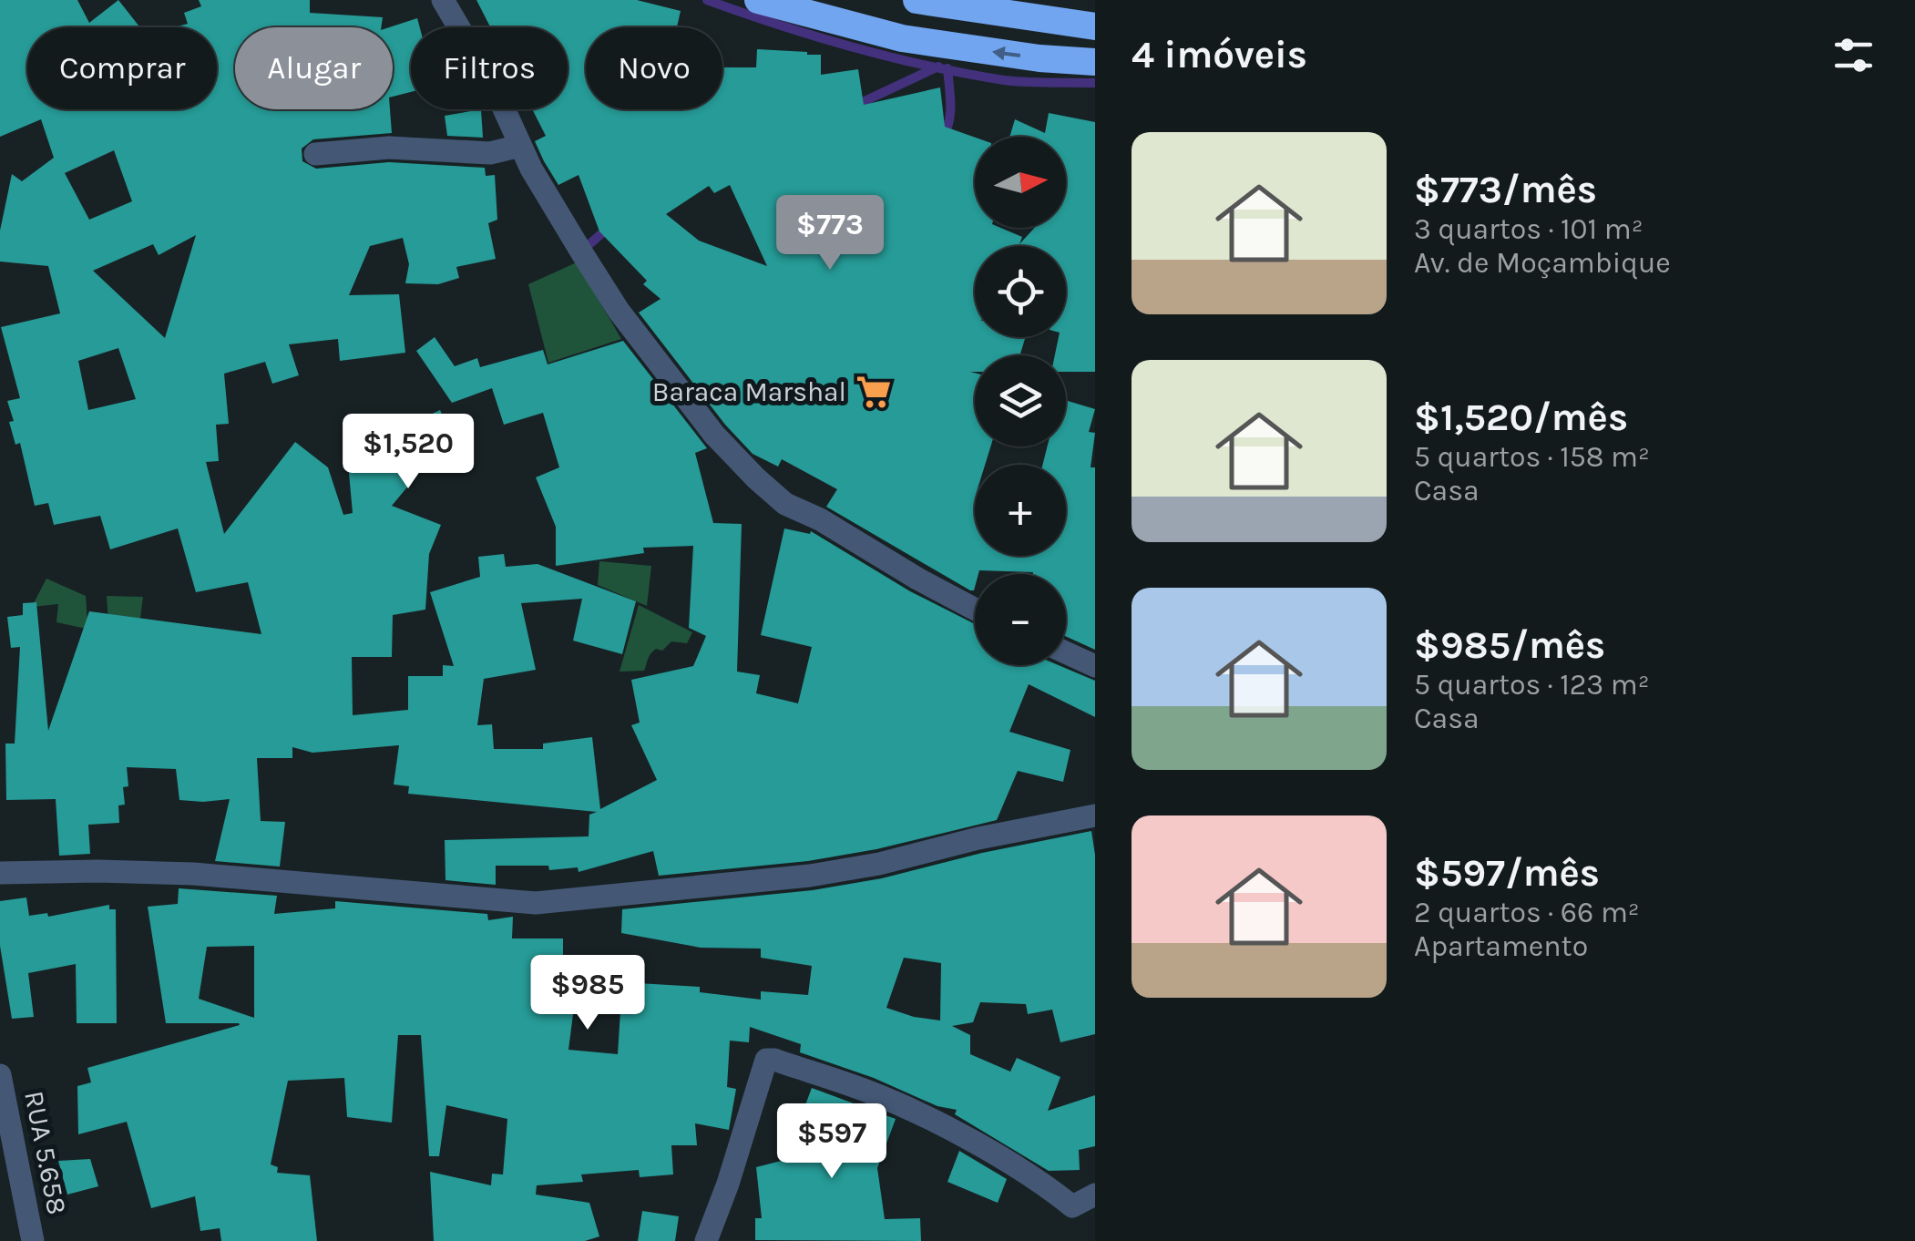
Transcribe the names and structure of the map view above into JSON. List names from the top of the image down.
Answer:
{
  "streets": {
    "street": ["RUA 5.658"]
  },
  "places": {
    "supermarket": ["Baraca Marshal"]
  },
  "north": "right",
  "page": {
    "heading": "4 imóveis",
    "chip": [
      "Comprar",
      "Alugar",
      "Filtros",
      "Novo"
    ],
    "list": [
      {
        "name": "$773/mês",
        "note": "3 quartos · 101 m² · Av. de Moçambique"
      },
      {
        "name": "$1,520/mês",
        "note": "5 quartos · 158 m² · Casa"
      },
      {
        "name": "$985/mês",
        "note": "5 quartos · 123 m² · Casa"
      },
      {
        "name": "$597/mês",
        "note": "2 quartos · 66 m² · Apartamento"
      }
    ],
    "map_buttons": ["+", "−"],
    "price": [
      "$773",
      "$1,520",
      "$985",
      "$597"
    ]
  }
}
